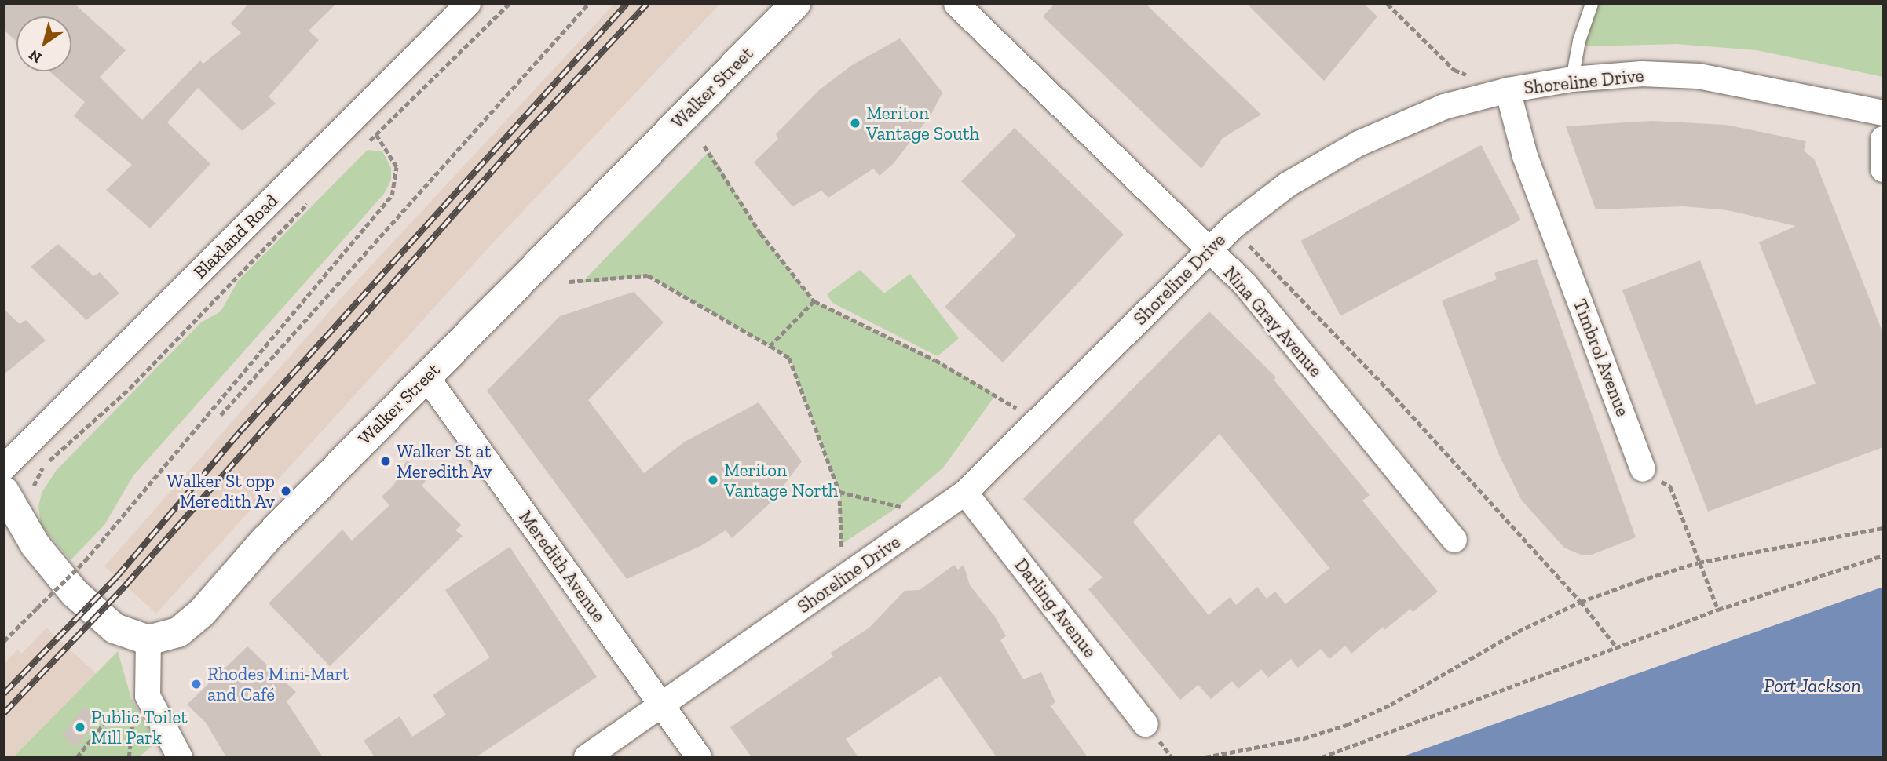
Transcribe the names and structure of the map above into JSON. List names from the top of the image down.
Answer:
{
  "streets": {
    "street": [
      "Shoreline Drive",
      "Walker Street",
      "Blaxland Road",
      "Nina Gray Avenue",
      "Timbrol Avenue",
      "Meredith Avenue",
      "Darling Avenue"
    ]
  },
  "crossings": [
    ["Shoreline Drive", "Nina Gray Avenue"],
    ["Shoreline Drive", "Timbrol Avenue"],
    ["Shoreline Drive", "Meredith Avenue"],
    ["Shoreline Drive", "Darling Avenue"],
    ["Walker Street", "Meredith Avenue"]
  ],
  "water": ["Port Jackson"],
  "places": [
    "Meriton Vantage South",
    "Walker St at Meredith Av",
    "Meriton Vantage North",
    "Walker St opp Meredith Av",
    "Rhodes Mini-Mart and Café",
    "Public Toilet Mill Park"
  ],
  "north": "bottom left"
}
